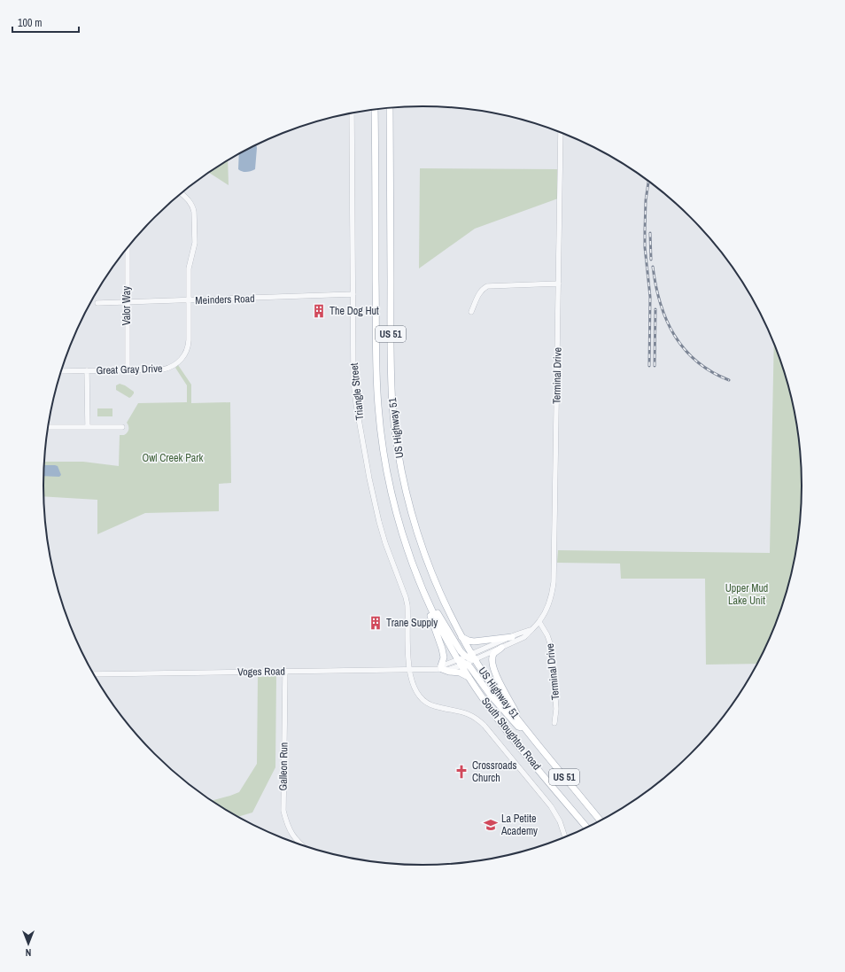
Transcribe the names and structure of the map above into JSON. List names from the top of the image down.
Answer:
{
  "streets": {
    "main road": ["US 51", "US Highway 51", "South Stoughton Road"],
    "street": [
      "Meinders Road",
      "Valor Way",
      "Great Gray Drive",
      "Terminal Drive",
      "Triangle Street",
      "Voges Road",
      "Galleon Run"
    ]
  },
  "crossings": [
    ["Meinders Road", "Valor Way"],
    ["Meinders Road", "Great Gray Drive"],
    ["Meinders Road", "Triangle Street"],
    ["Valor Way", "Great Gray Drive"],
    ["Terminal Drive", "US Highway 51"],
    ["Terminal Drive", "Voges Road"],
    ["Triangle Street", "Voges Road"],
    ["US Highway 51", "Voges Road"],
    ["US Highway 51", "South Stoughton Road"],
    ["Voges Road", "South Stoughton Road"],
    ["Voges Road", "Galleon Run"]
  ],
  "parks": ["Owl Creek Park", "Upper Mud Lake Unit"],
  "places": {
    "building": ["The Dog Hut", "Trane Supply"],
    "church": ["Crossroads Church"],
    "school or university": ["La Petite Academy"]
  },
  "scale_bar": "100 m",
  "north": "bottom"
}
